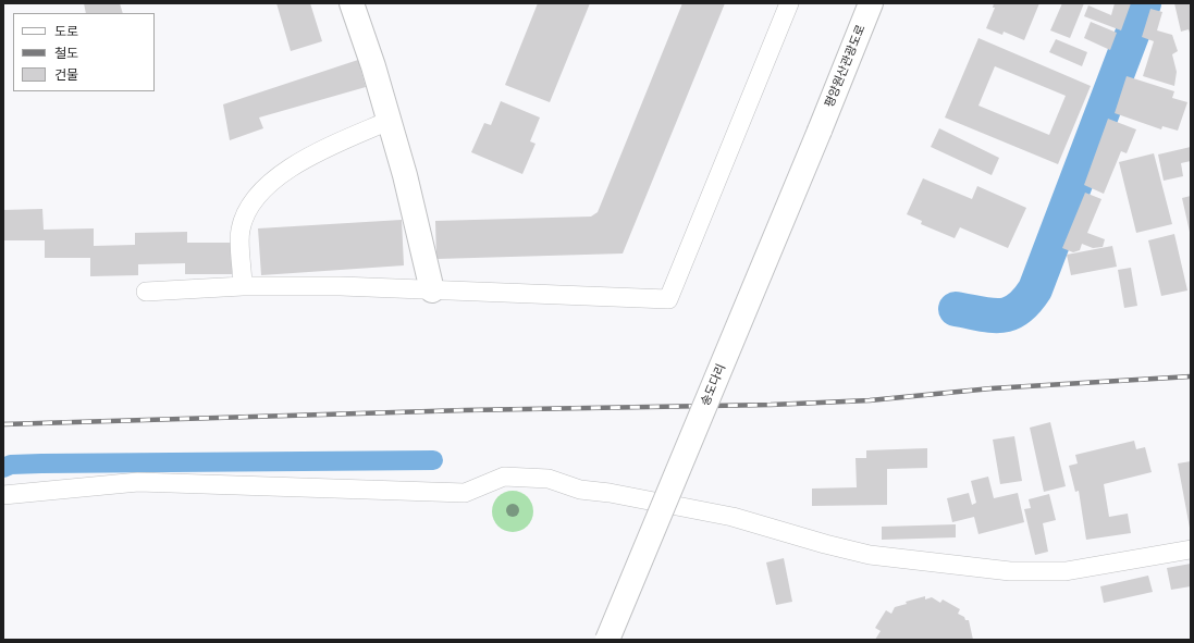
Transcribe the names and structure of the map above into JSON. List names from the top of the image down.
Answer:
{
  "streets": {
    "main road": ["평양원산관광도로", "송도다리"]
  },
  "crossings": [
    ["평양원산관광도로", "송도다리"]
  ],
  "legend": ["도로", "철도", "건물"]
}
